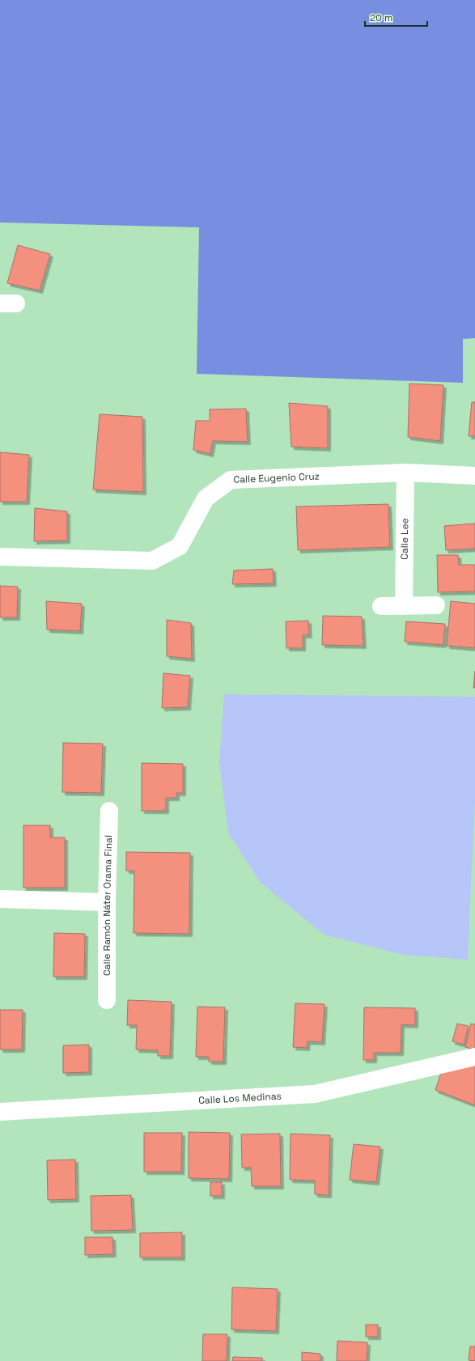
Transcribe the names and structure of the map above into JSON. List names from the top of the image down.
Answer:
{
  "streets": {
    "street": [
      "Calle Eugenio Cruz",
      "Calle Lee",
      "Calle Ramón Náter Orama Final",
      "Calle Los Medinas"
    ]
  },
  "crossings": [
    ["Calle Eugenio Cruz", "Calle Lee"]
  ],
  "scale_bar": "20 m"
}
